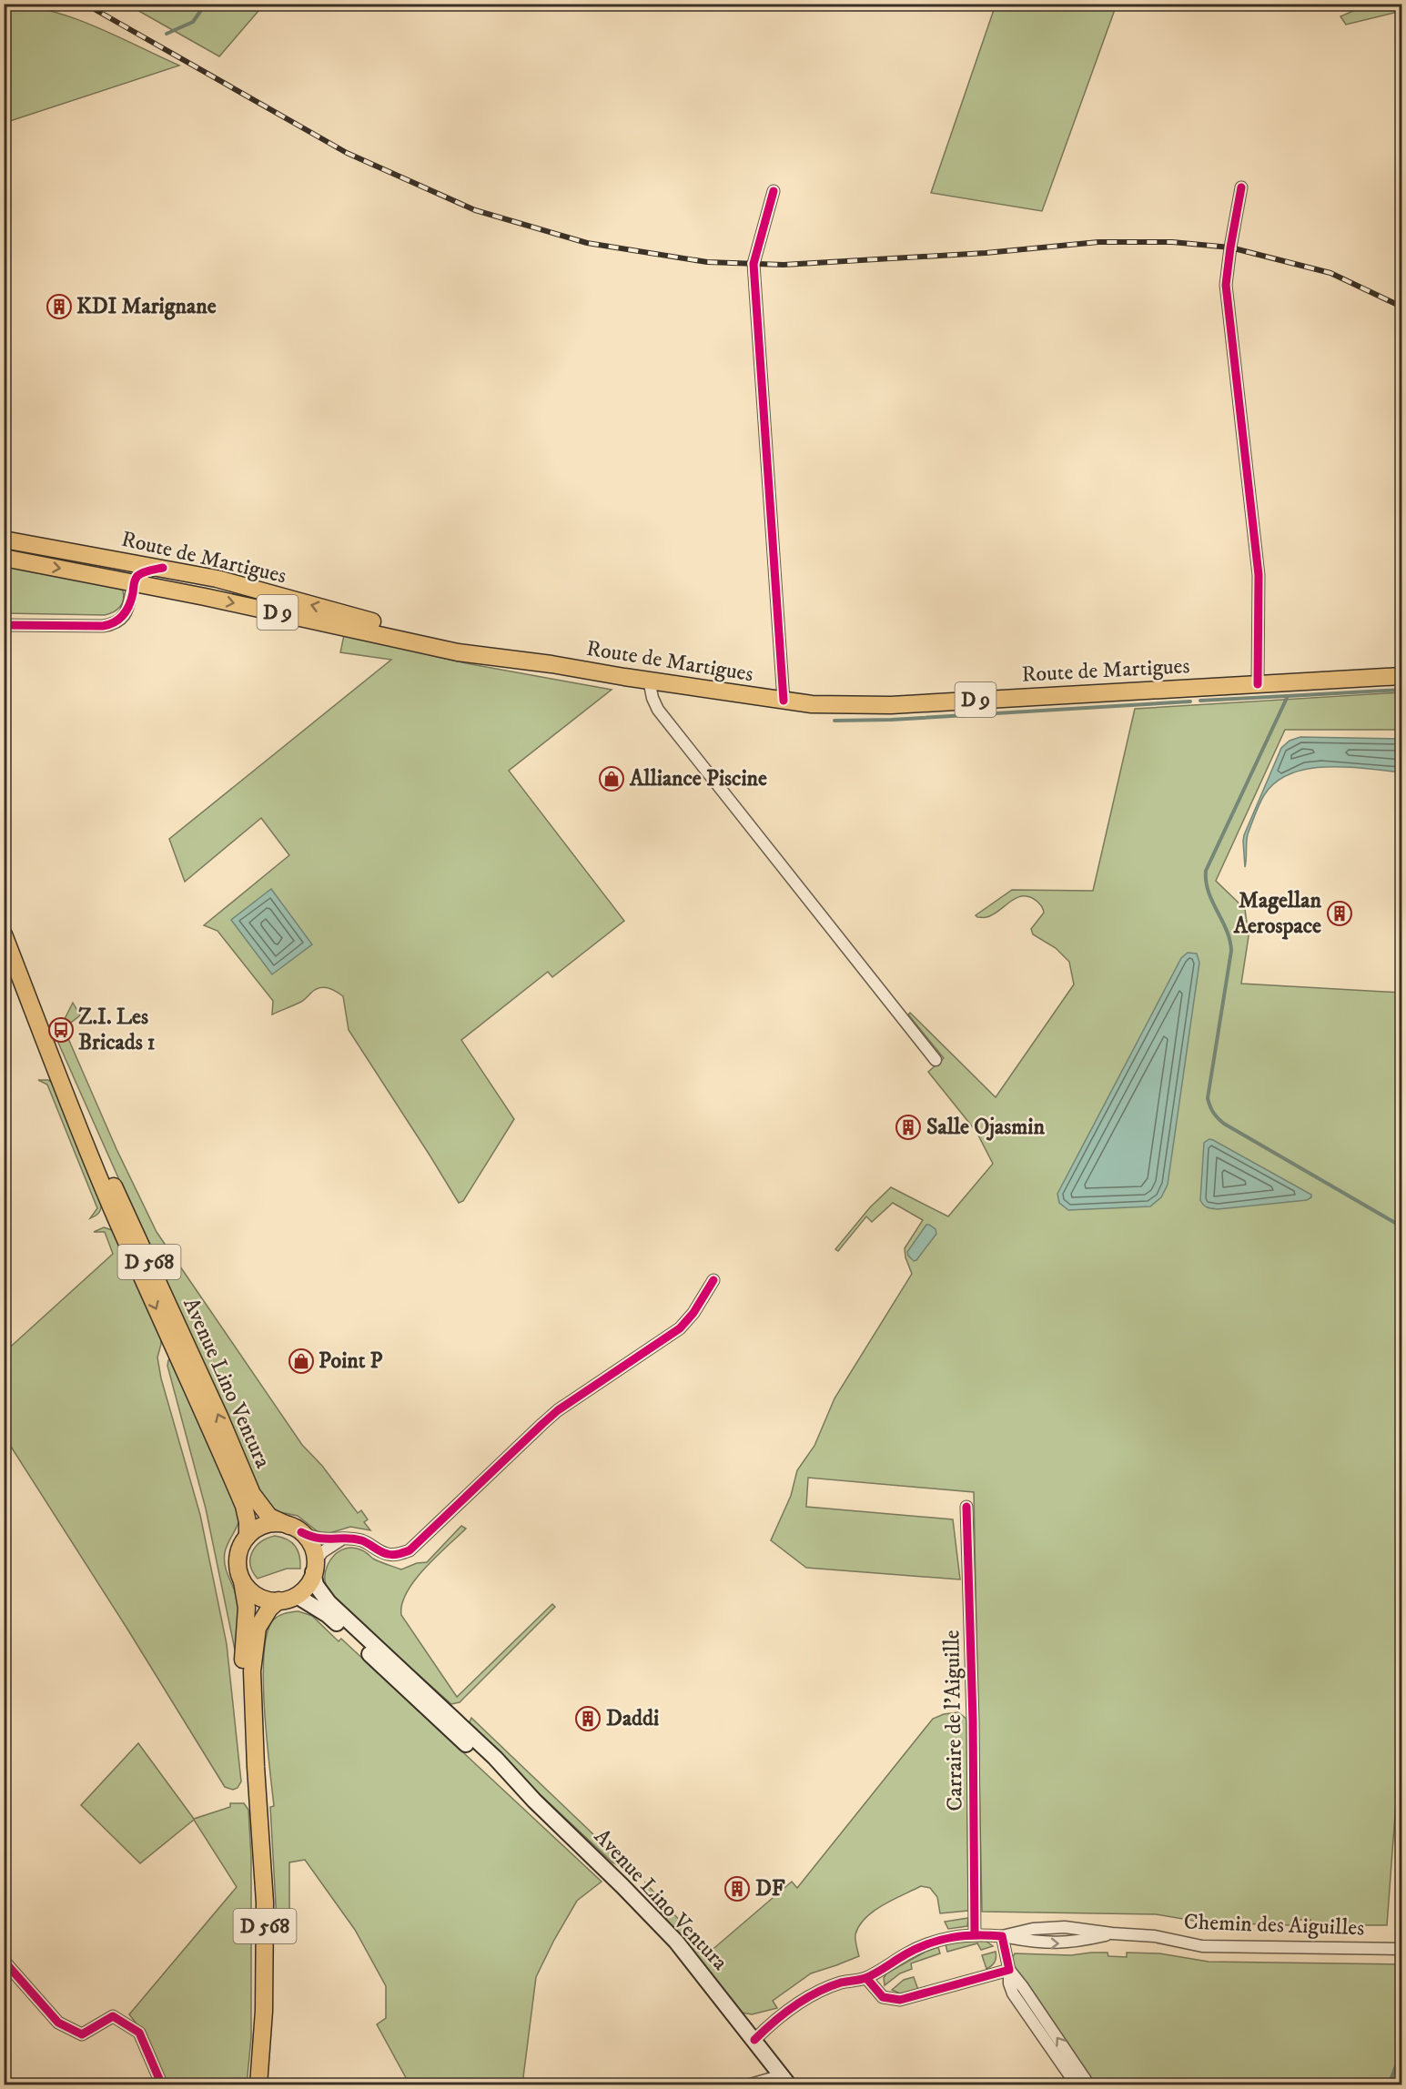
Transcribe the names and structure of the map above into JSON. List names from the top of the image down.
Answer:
{
  "streets": {
    "main road": [
      "Route de Martigues",
      "D 9",
      "D 568",
      "Avenue Lino Ventura"
    ],
    "street": ["Carraire de l'Aiguille", "Chemin des Aiguilles"]
  },
  "crossings": [
    ["D 568", "Avenue Lino Ventura"]
  ],
  "places": {
    "building": [
      "KDI Marignane",
      "Magellan Aerospace",
      "Salle Ojasmin",
      "Daddi",
      "DF"
    ],
    "shop": ["Alliance Piscine", "Point P"],
    "bus stop": ["Z.I. Les Bricads 1"]
  }
}
